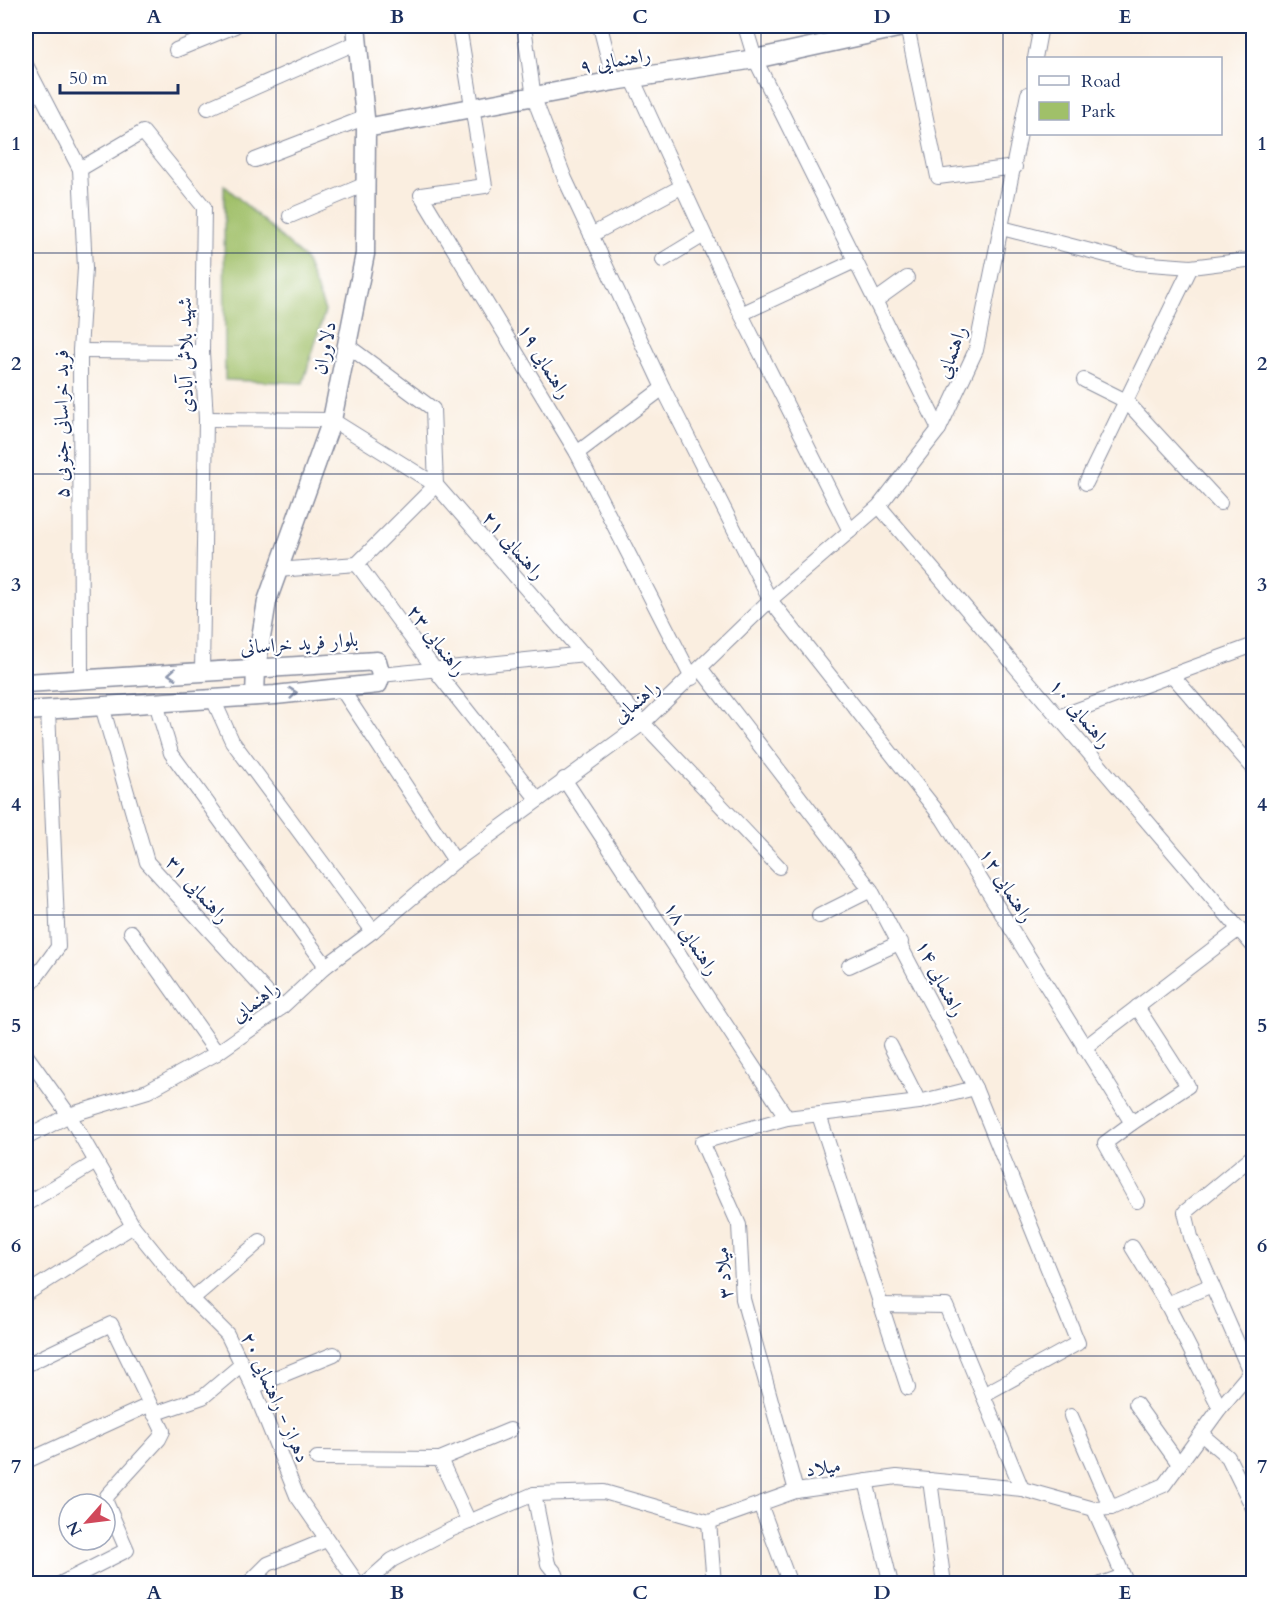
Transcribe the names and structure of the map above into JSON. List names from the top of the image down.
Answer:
{
  "streets": {
    "street": [
      "راهنمایی ۹",
      "دلاوران",
      "راهنمایی",
      "شهید بلاش آبادی",
      "راهنمایی ۱۹",
      "فرید خراسانی جنوبی ۵",
      "راهنمایی ۲۱",
      "راهنمایی ۲۳",
      "بلوار فرید خراسانی",
      "راهنمایی ۱۰",
      "راهنمایی ۱۲",
      "راهنمایی ۳۱",
      "راهنمایی ۱۸",
      "راهنمایی ۱۴",
      "میلاد ۳",
      "دهراز - راهنمایی ۲۰",
      "میلاد"
    ]
  },
  "crossings": [
    ["راهنمایی ۹", "دلاوران"],
    ["راهنمایی ۹", "راهنمایی ۱۹"],
    ["راهنمایی ۹", "راهنمایی ۱۲"],
    ["دلاوران", "راهنمایی ۲۱"],
    ["دلاوران", "بلوار فرید خراسانی"],
    ["راهنمایی", "راهنمایی ۱۹"],
    ["راهنمایی", "راهنمایی ۲۱"],
    ["راهنمایی", "راهنمایی ۲۳"],
    ["راهنمایی", "راهنمایی ۱۰"],
    ["راهنمایی", "راهنمایی ۱۲"],
    ["راهنمایی", "راهنمایی ۳۱"],
    ["راهنمایی", "راهنمایی ۱۸"],
    ["راهنمایی", "راهنمایی ۱۴"],
    ["راهنمایی", "دهراز - راهنمایی ۲۰"],
    ["شهید بلاش آبادی", "فرید خراسانی جنوبی ۵"],
    ["شهید بلاش آبادی", "بلوار فرید خراسانی"],
    ["راهنمایی ۱۹", "راهنمایی ۱۴"],
    ["فرید خراسانی جنوبی ۵", "بلوار فرید خراسانی"],
    ["راهنمایی ۱۸", "میلاد ۳"],
    ["میلاد ۳", "میلاد"]
  ],
  "legend": ["Road", "Park"],
  "scale_bar": "50 m",
  "north": "bottom left",
  "grid": {
    "columns": [
      "A",
      "B",
      "C",
      "D",
      "E"
    ],
    "rows": [
      "1",
      "2",
      "3",
      "4",
      "5",
      "6",
      "7"
    ]
  }
}
